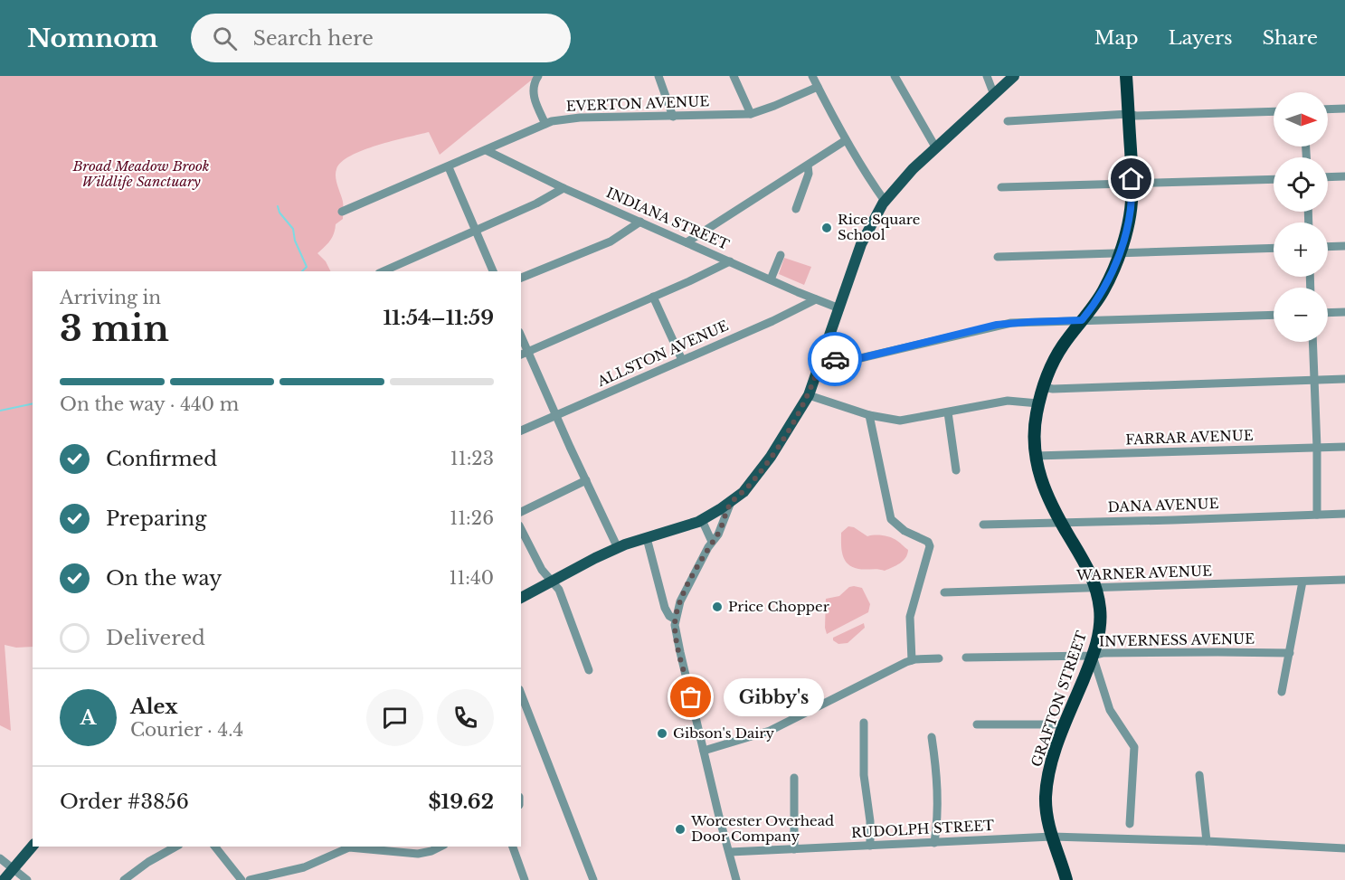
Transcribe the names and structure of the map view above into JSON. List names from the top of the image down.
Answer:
{
  "streets": {
    "highway": ["GRAFTON STREET"],
    "street": [
      "EVERTON AVENUE",
      "INDIANA STREET",
      "ALLSTON AVENUE",
      "FARRAR AVENUE",
      "DANA AVENUE",
      "WARNER AVENUE",
      "INVERNESS AVENUE",
      "RUDOLPH STREET"
    ]
  },
  "crossings": [
    ["EVERTON AVENUE", "INDIANA STREET"],
    ["INDIANA STREET", "ALLSTON AVENUE"],
    ["FARRAR AVENUE", "GRAFTON STREET"],
    ["DANA AVENUE", "GRAFTON STREET"],
    ["WARNER AVENUE", "GRAFTON STREET"],
    ["INVERNESS AVENUE", "GRAFTON STREET"],
    ["GRAFTON STREET", "RUDOLPH STREET"]
  ],
  "parks": ["Broad Meadow Brook Wildlife Sanctuary"],
  "places": [
    "Rice Square School",
    "Price Chopper",
    "Gibby's",
    "Gibson's Dairy",
    "Worcester Overhead Door Company"
  ],
  "north": "right",
  "page": {
    "header": "Nomnom",
    "search": "Search here",
    "nav": ["Map", "Layers", "Share"],
    "map_buttons": ["+", "−"],
    "heading": ["3 min", "Arriving in", "11:54–11:59"],
    "panel": [
      "Alex",
      "Courier · 4.4",
      "Order #3856",
      "$19.62"
    ],
    "bar": "On the way · 440 m",
    "list": [
      ["Confirmed", "11:23"],
      ["Preparing", "11:26"],
      ["On the way", "11:40"],
      "Delivered"
    ],
    "bubble": "Gibby's",
    "round": "A"
  }
}
